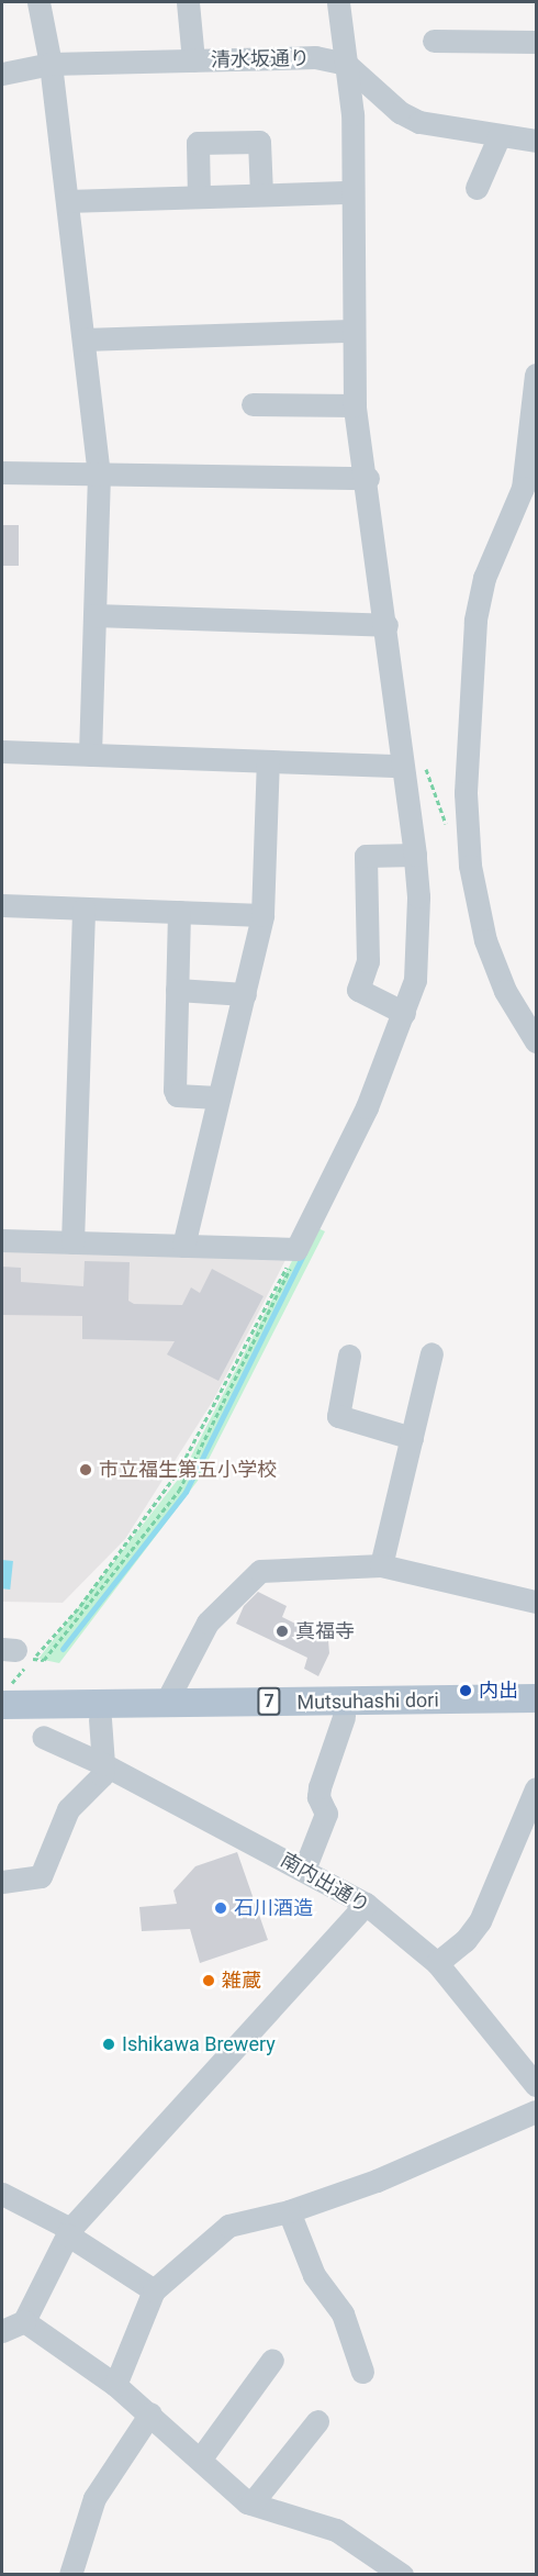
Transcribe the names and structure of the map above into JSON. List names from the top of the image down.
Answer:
{
  "streets": {
    "main road": ["7", "Mutsuhashi dori"],
    "street": ["清水坂通り", "南内出通り"]
  },
  "places": [
    "市立福生第五小学校",
    "真福寺",
    "内出",
    "石川酒造",
    "雑蔵",
    "Ishikawa Brewery"
  ]
}
